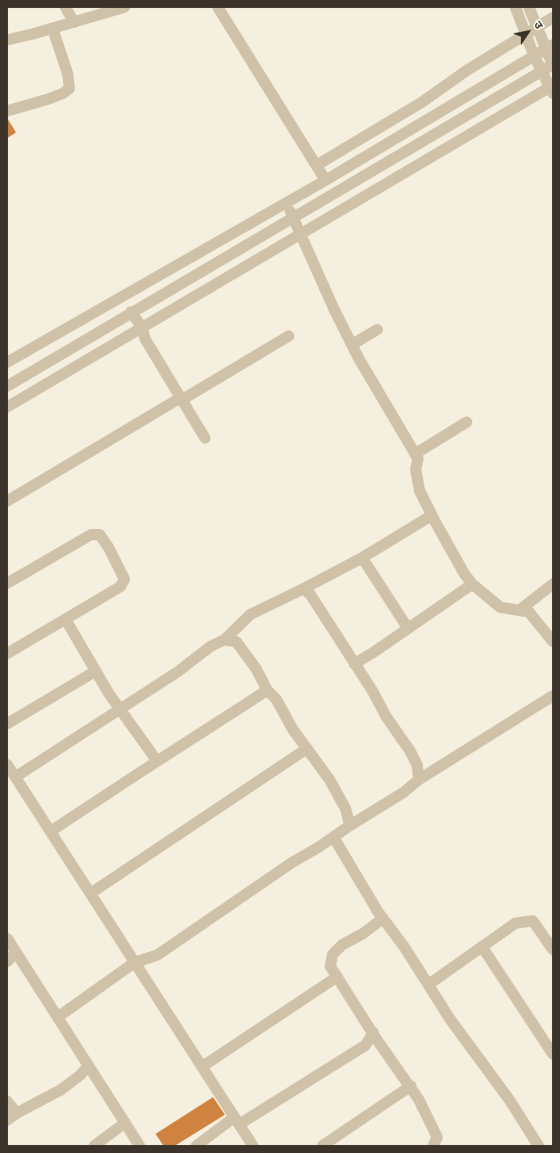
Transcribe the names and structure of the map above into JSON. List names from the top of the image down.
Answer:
{
  "north": "top right"
}
